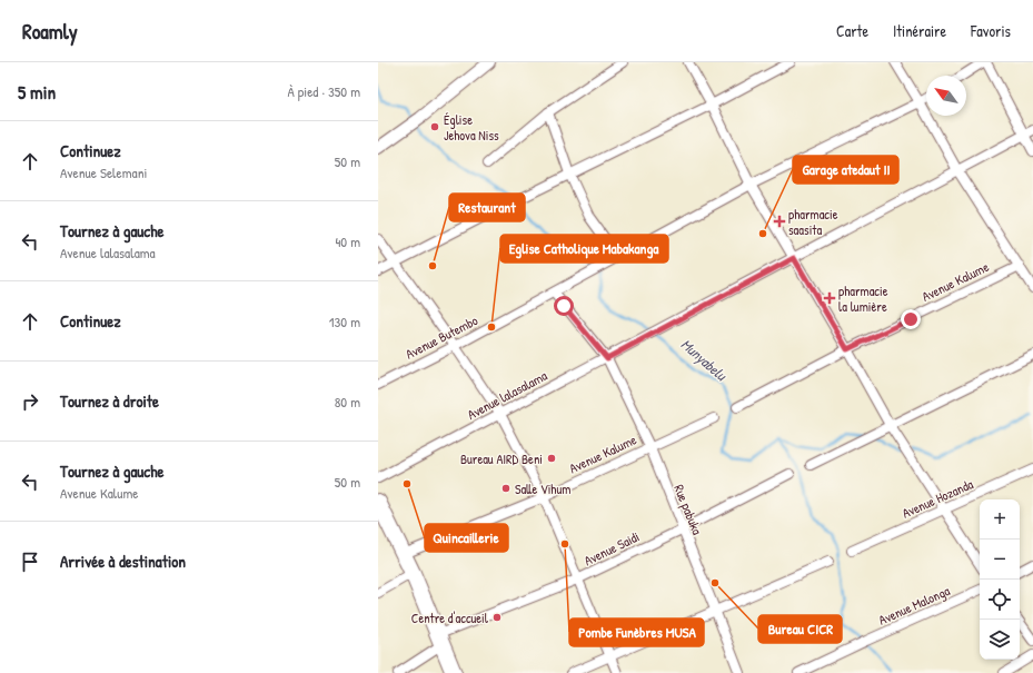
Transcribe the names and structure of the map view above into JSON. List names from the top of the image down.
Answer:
{
  "streets": {
    "street": [
      "Avenue Kalume",
      "Avenue Butembo",
      "Avenue lalasalama",
      "Avenue Hozanda",
      "Rue pabuka",
      "Avenue Saidi",
      "Avenue Malonga"
    ]
  },
  "crossings": [
    ["Avenue Kalume", "Rue pabuka"],
    ["Avenue Butembo", "Rue pabuka"],
    ["Avenue lalasalama", "Rue pabuka"],
    ["Rue pabuka", "Avenue Saidi"]
  ],
  "water": ["Munyabelu"],
  "places": {
    "other": [
      "Église Jehova Niss",
      "Garage atedaut II",
      "Restaurant",
      "Eglise Catholique Mabakanga",
      "Bureau AIRD Beni",
      "Quincaillerie",
      "Salle Vihum",
      "Pombe Funèbres MUSA",
      "Bureau CICR",
      "Centre d'accueil"
    ],
    "health": ["pharmacie saasita", "pharmacie la lumière"]
  },
  "north": "top left",
  "page": {
    "header": "Roamly",
    "nav": ["Carte", "Itinéraire", "Favoris"],
    "heading": ["5 min", "À pied · 350 m"],
    "list": [
      ["Continuez", "Avenue Selemani", "50 m"],
      ["Tournez à gauche", "Avenue lalasalama", "40 m"],
      ["Continuez", "130 m"],
      ["Tournez à droite", "80 m"],
      ["Tournez à gauche", "Avenue Kalume", "50 m"],
      "Arrivée à destination"
    ],
    "map_buttons": ["+", "−"]
  }
}
